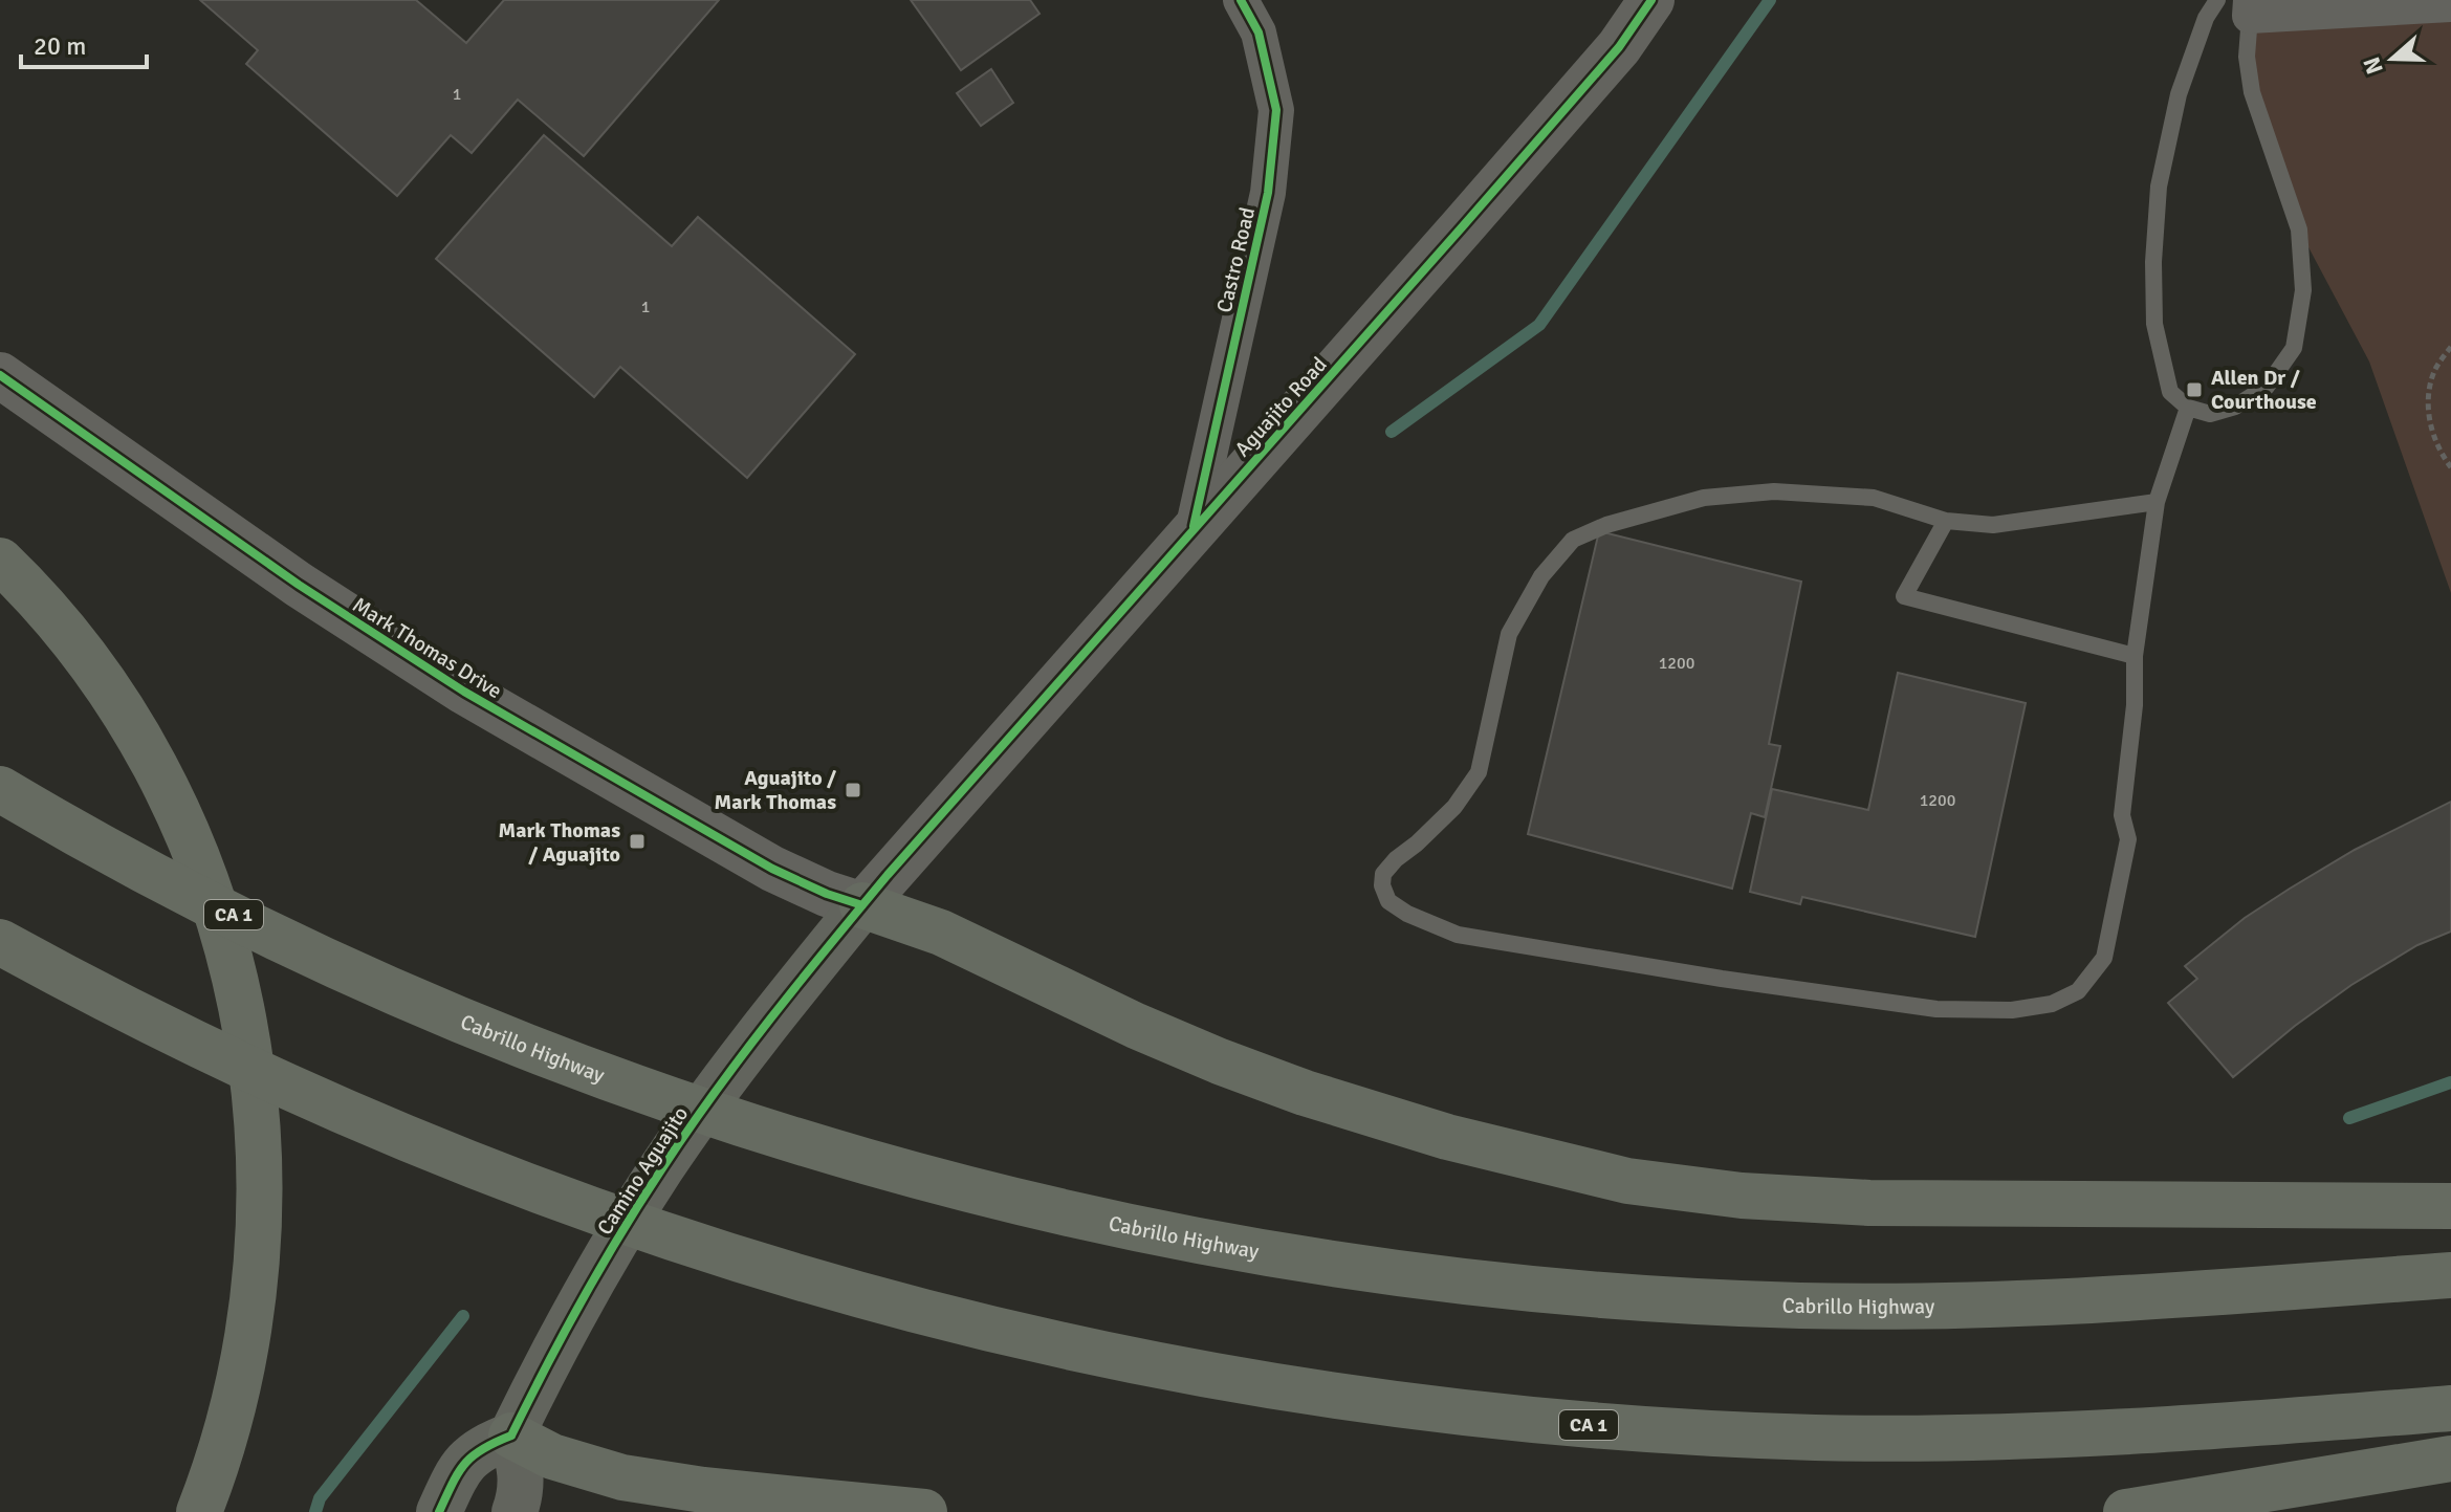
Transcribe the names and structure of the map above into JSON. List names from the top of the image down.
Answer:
{
  "streets": {
    "highway": ["CA 1", "Cabrillo Highway"],
    "main road": ["Camino Aguajito"],
    "street": ["Castro Road", "Aguajito Road", "Mark Thomas Drive"]
  },
  "crossings": [
    ["Castro Road", "Aguajito Road"],
    ["Aguajito Road", "Mark Thomas Drive"],
    ["Aguajito Road", "Camino Aguajito"],
    ["Mark Thomas Drive", "Camino Aguajito"]
  ],
  "places": {
    "transit": ["Allen Dr / Courthouse", "Aguajito / Mark Thomas", "Mark Thomas / Aguajito"]
  },
  "house_numbers": [
    "1",
    "1",
    "1200",
    "1200"
  ],
  "scale_bar": "20 m",
  "north": "left"
}
